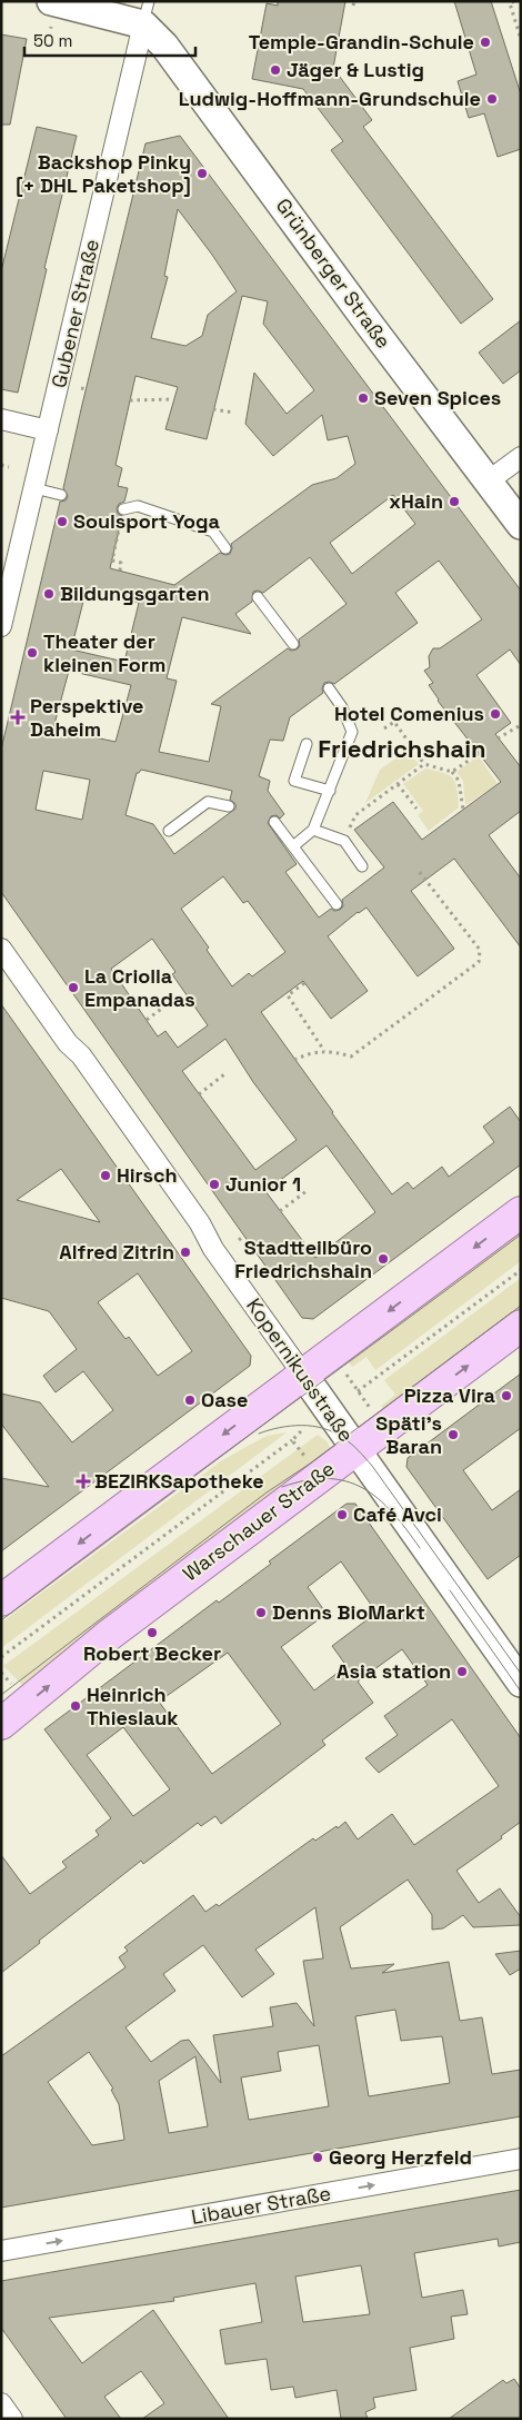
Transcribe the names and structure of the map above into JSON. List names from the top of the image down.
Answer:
{
  "streets": {
    "main road": ["Warschauer Straße"],
    "street": [
      "Grünberger Straße",
      "Gubener Straße",
      "Kopernikusstraße",
      "Libauer Straße"
    ]
  },
  "crossings": [
    ["Grünberger Straße", "Gubener Straße"],
    ["Kopernikusstraße", "Warschauer Straße"]
  ],
  "one_way": ["Libauer Straße"],
  "districts": ["Friedrichshain"],
  "places": {
    "other": [
      "Temple-Grandin-Schule",
      "Jäger & Lustig",
      "Ludwig-Hoffmann-Grundschule",
      "Backshop Pinky [+ DHL Paketshop]",
      "Seven Spices",
      "xHain",
      "Soulsport Yoga",
      "Bildungsgarten",
      "Theater der kleinen Form",
      "Hotel Comenius",
      "La Criolla Empanadas",
      "Hirsch",
      "Junior 1",
      "Alfred Zitrin",
      "Stadtteilbüro Friedrichshain",
      "Pizza Vira",
      "Oase",
      "Späti's Baran",
      "Café Avci",
      "Denns BioMarkt",
      "Robert Becker",
      "Asia station",
      "Heinrich Thieslauk",
      "Georg Herzfeld"
    ],
    "health": ["Perspektive Daheim", "BEZIRKSapotheke"]
  },
  "scale_bar": "50 m"
}
